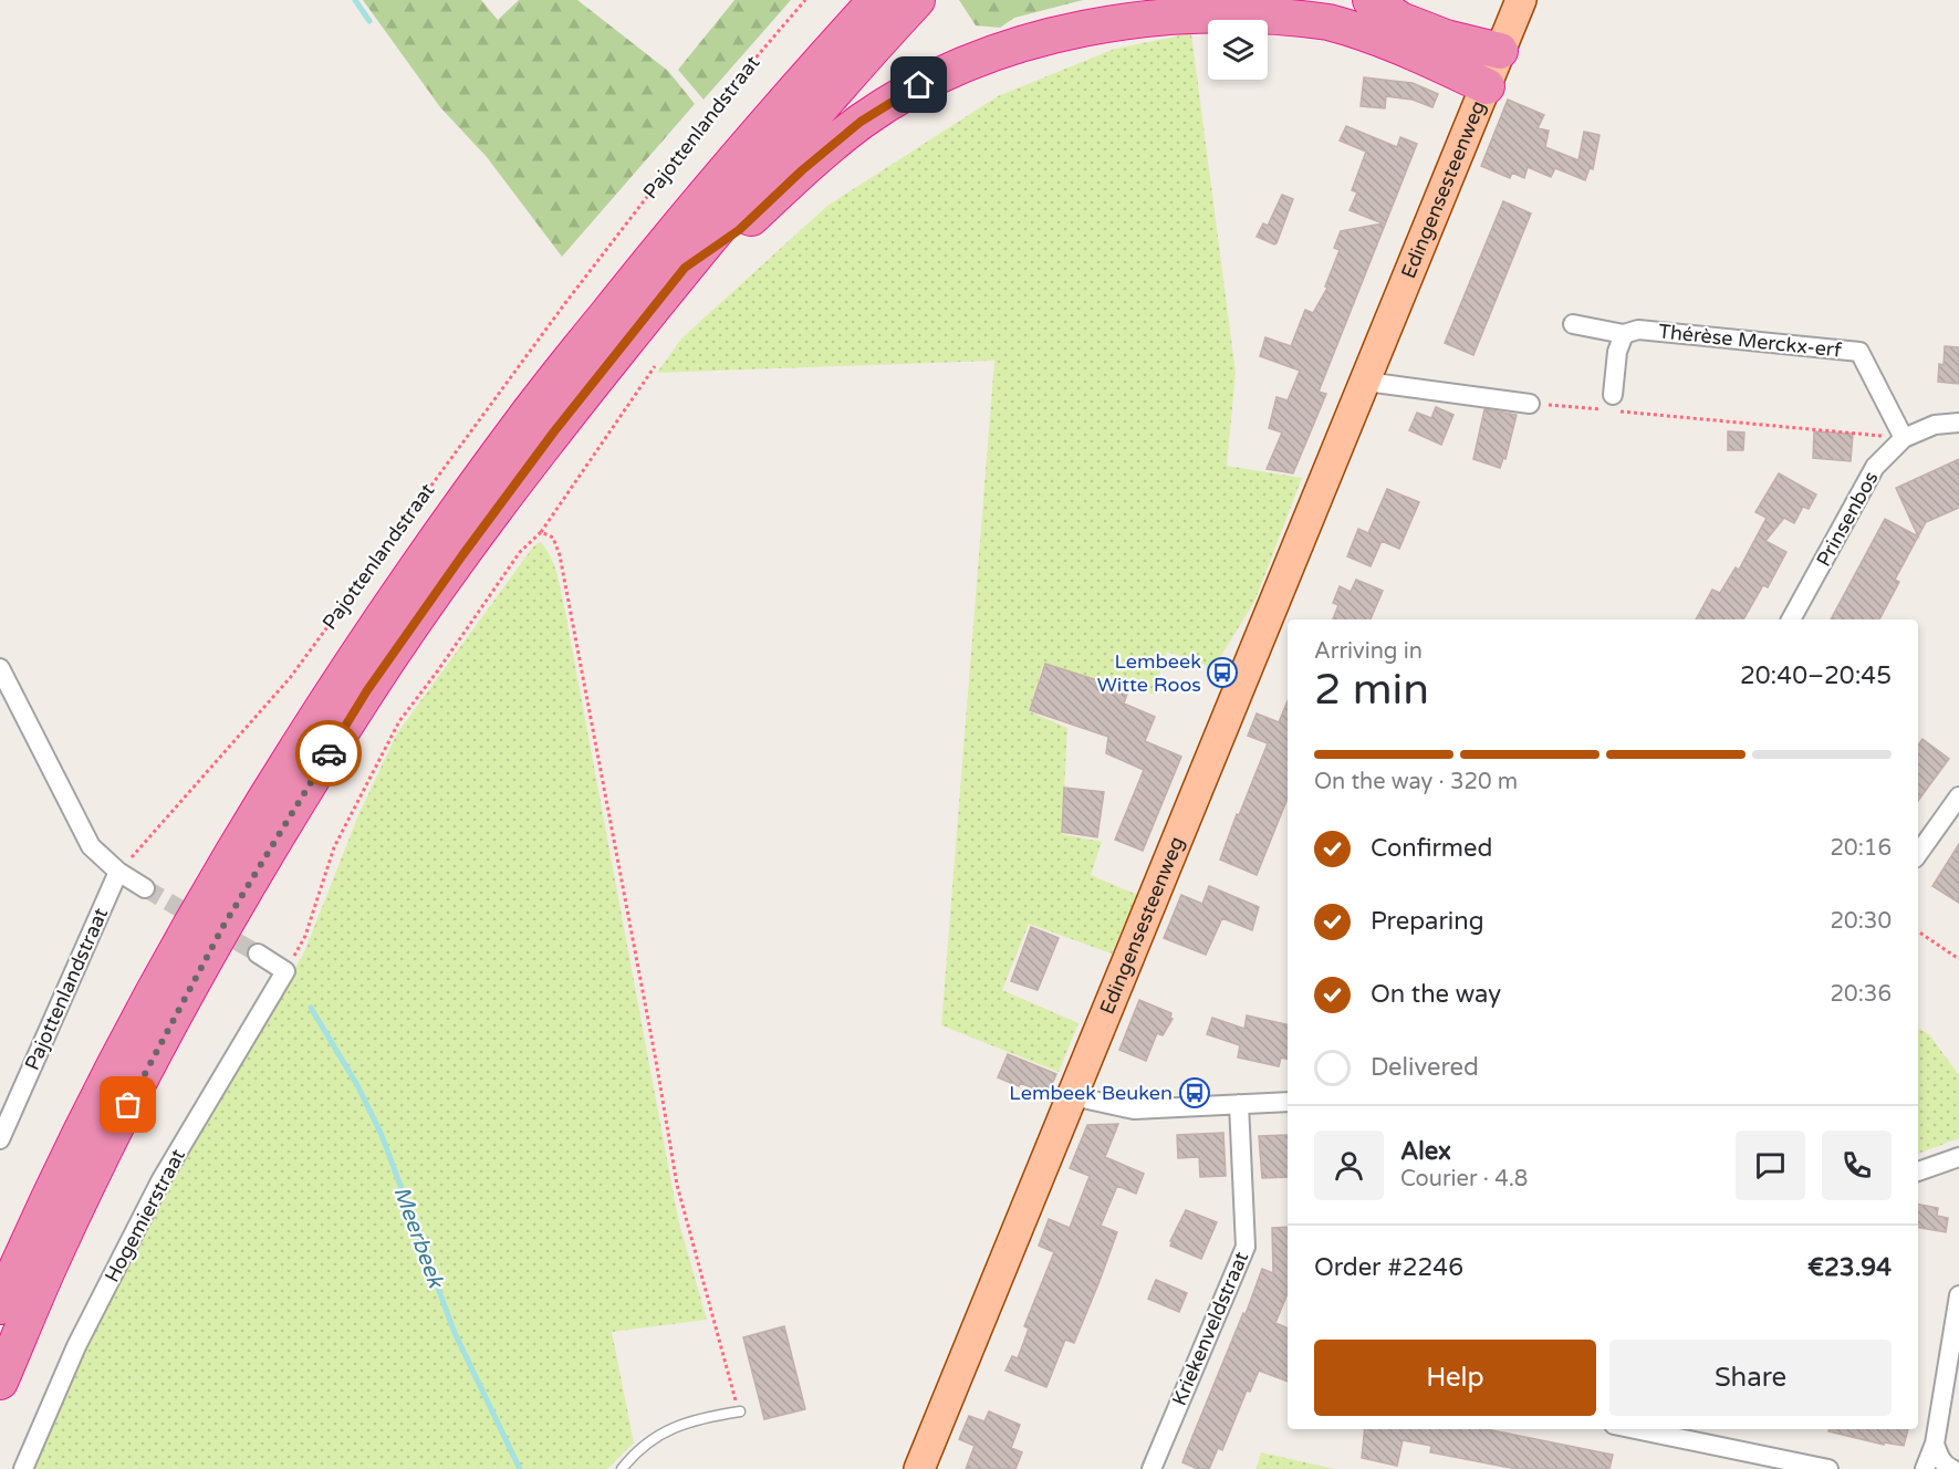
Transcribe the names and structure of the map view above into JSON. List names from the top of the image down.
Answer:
{
  "streets": {
    "main road": ["Edingensesteenweg"],
    "street": [
      "Pajottenlandstraat",
      "Thérèse Merckx-erf",
      "Prinsenbos",
      "Hogemierstraat",
      "Kriekenveldstraat"
    ]
  },
  "crossings": [
    ["Thérèse Merckx-erf", "Prinsenbos"]
  ],
  "water": ["Meerbeek"],
  "places": {
    "bus stop": ["Lembeek Witte Roos", "Lembeek Beuken"]
  },
  "page": {
    "heading": ["2 min", "Arriving in", "20:40–20:45"],
    "panel": [
      "Alex",
      "Courier · 4.8",
      "Order #2246",
      "€23.94"
    ],
    "bar": "On the way · 320 m",
    "list": [
      ["Confirmed", "20:16"],
      ["Preparing", "20:30"],
      ["On the way", "20:36"],
      "Delivered"
    ],
    "buttons": ["Help", "Share"]
  }
}
